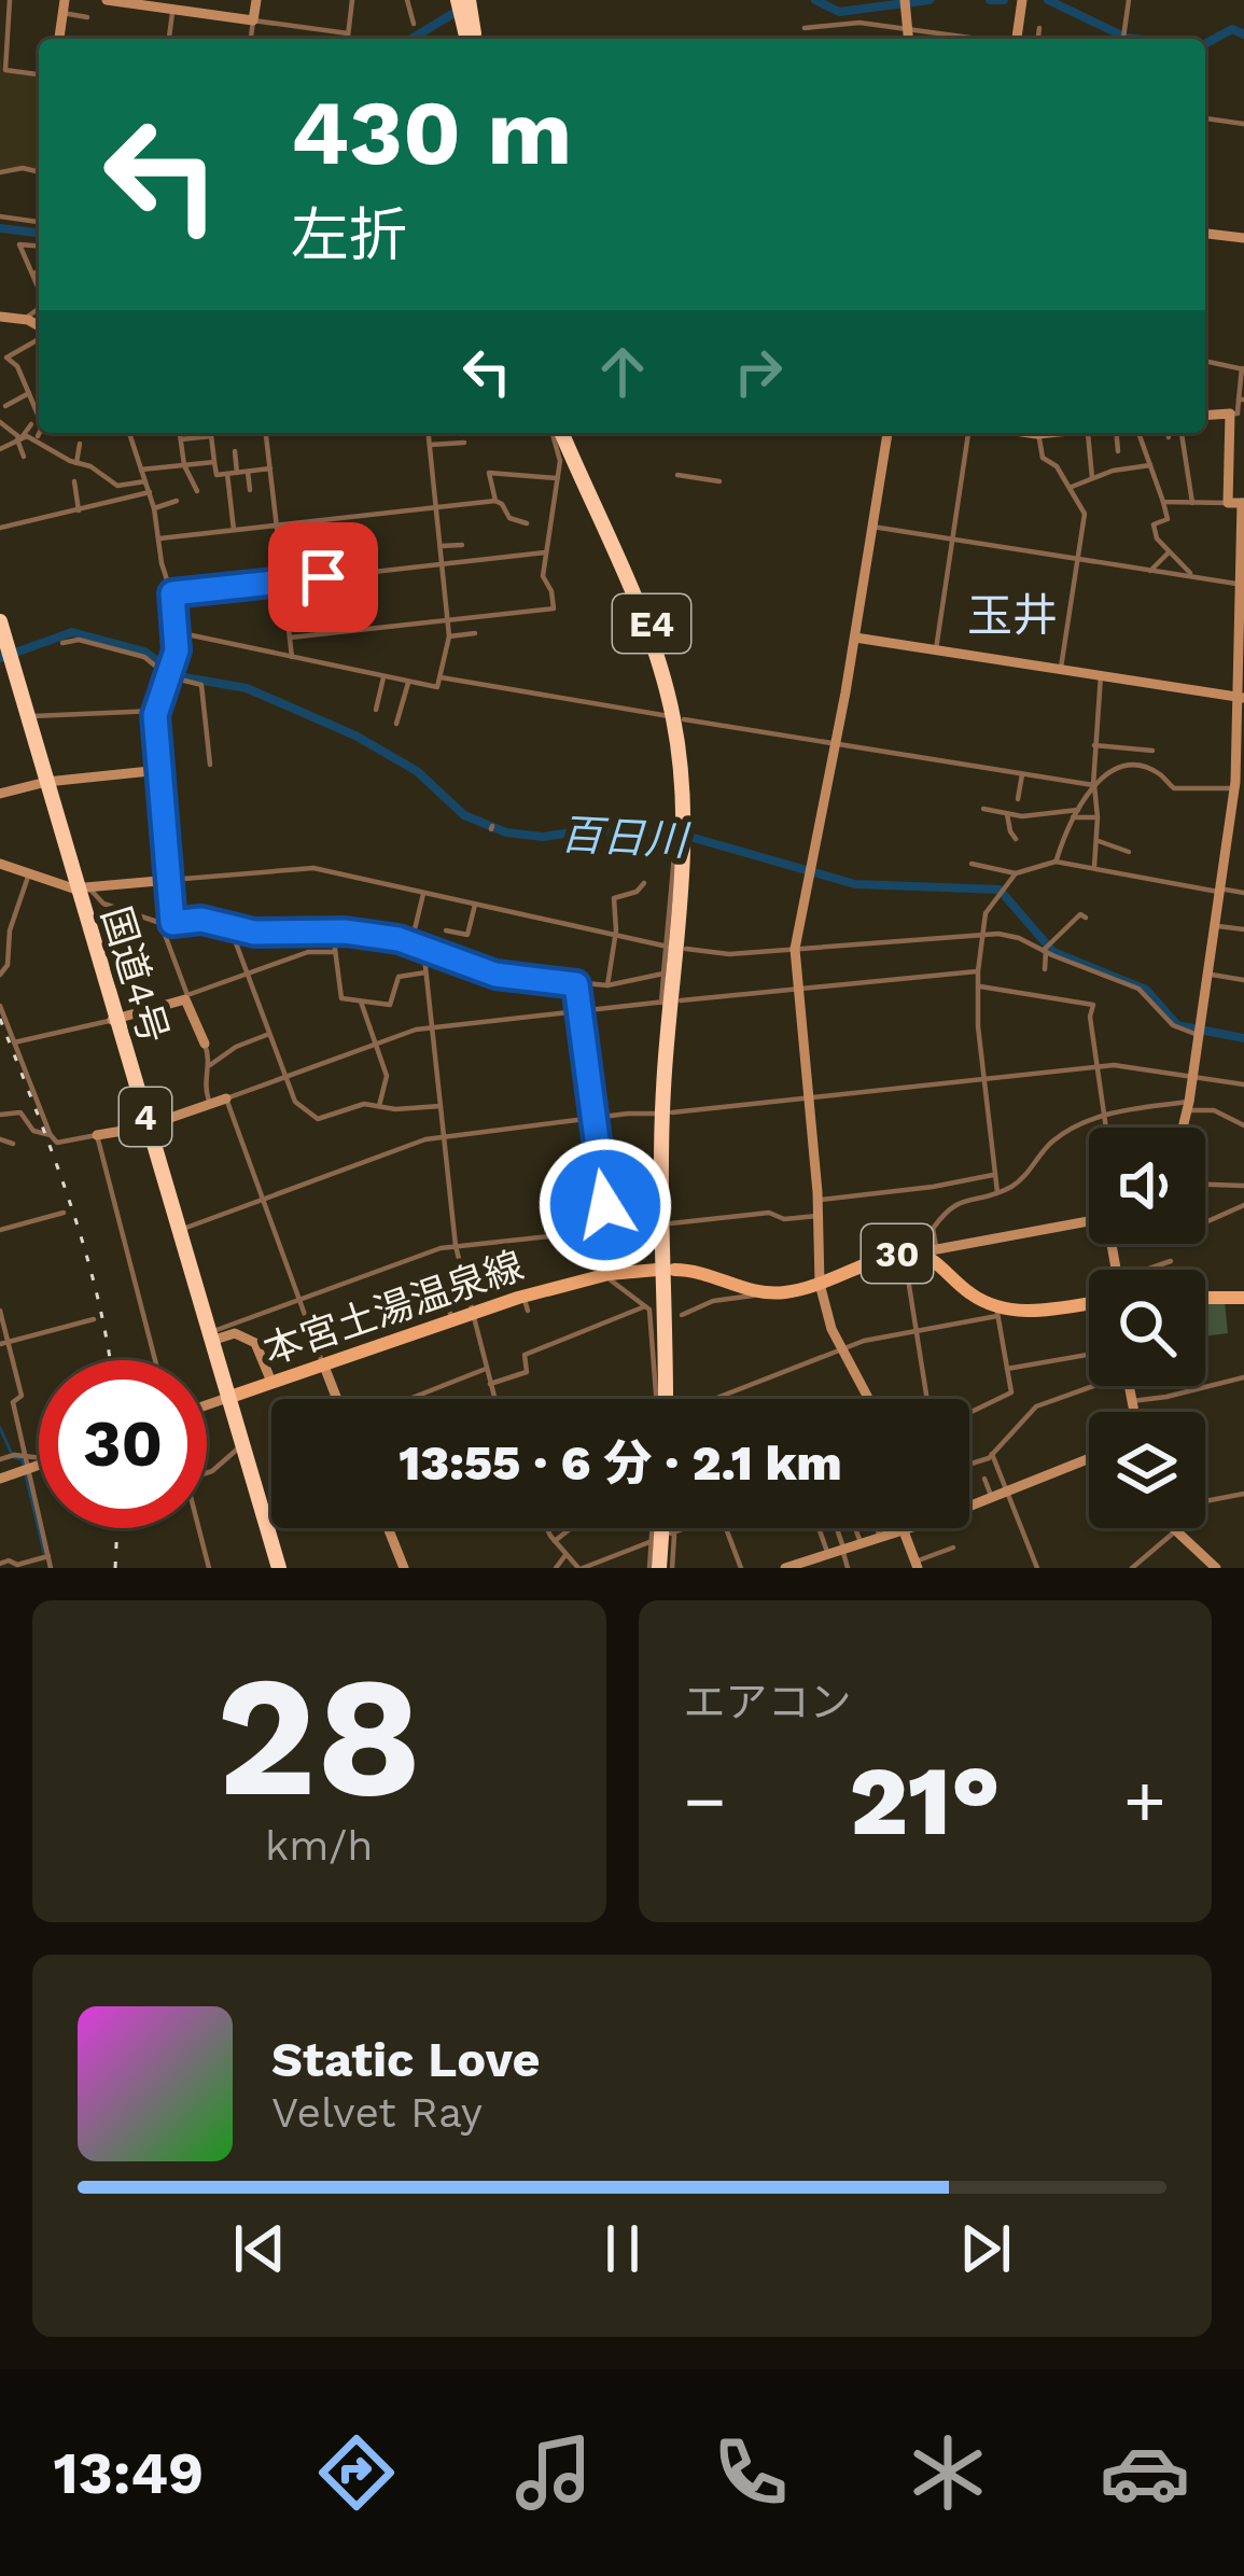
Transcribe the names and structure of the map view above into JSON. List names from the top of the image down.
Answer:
{
  "streets": {
    "highway": ["E4", "国道4号", "4"],
    "main road": ["30", "本宮土湯温泉線"]
  },
  "crossings": [
    ["国道4号", "本宮土湯温泉線"]
  ],
  "districts": ["玉井"],
  "water": ["百日川"],
  "page": {
    "turn": ["430 m", "左折"],
    "limit": "30",
    "trip": "13:55 · 6 分 · 2.1 km",
    "tile": [
      ["28", "km/h"],
      "エアコン"
    ],
    "heat": ["−", "21°", "+"],
    "song": ["Static Love", "Velvet Ray"],
    "tabs": "13:49"
  }
}
